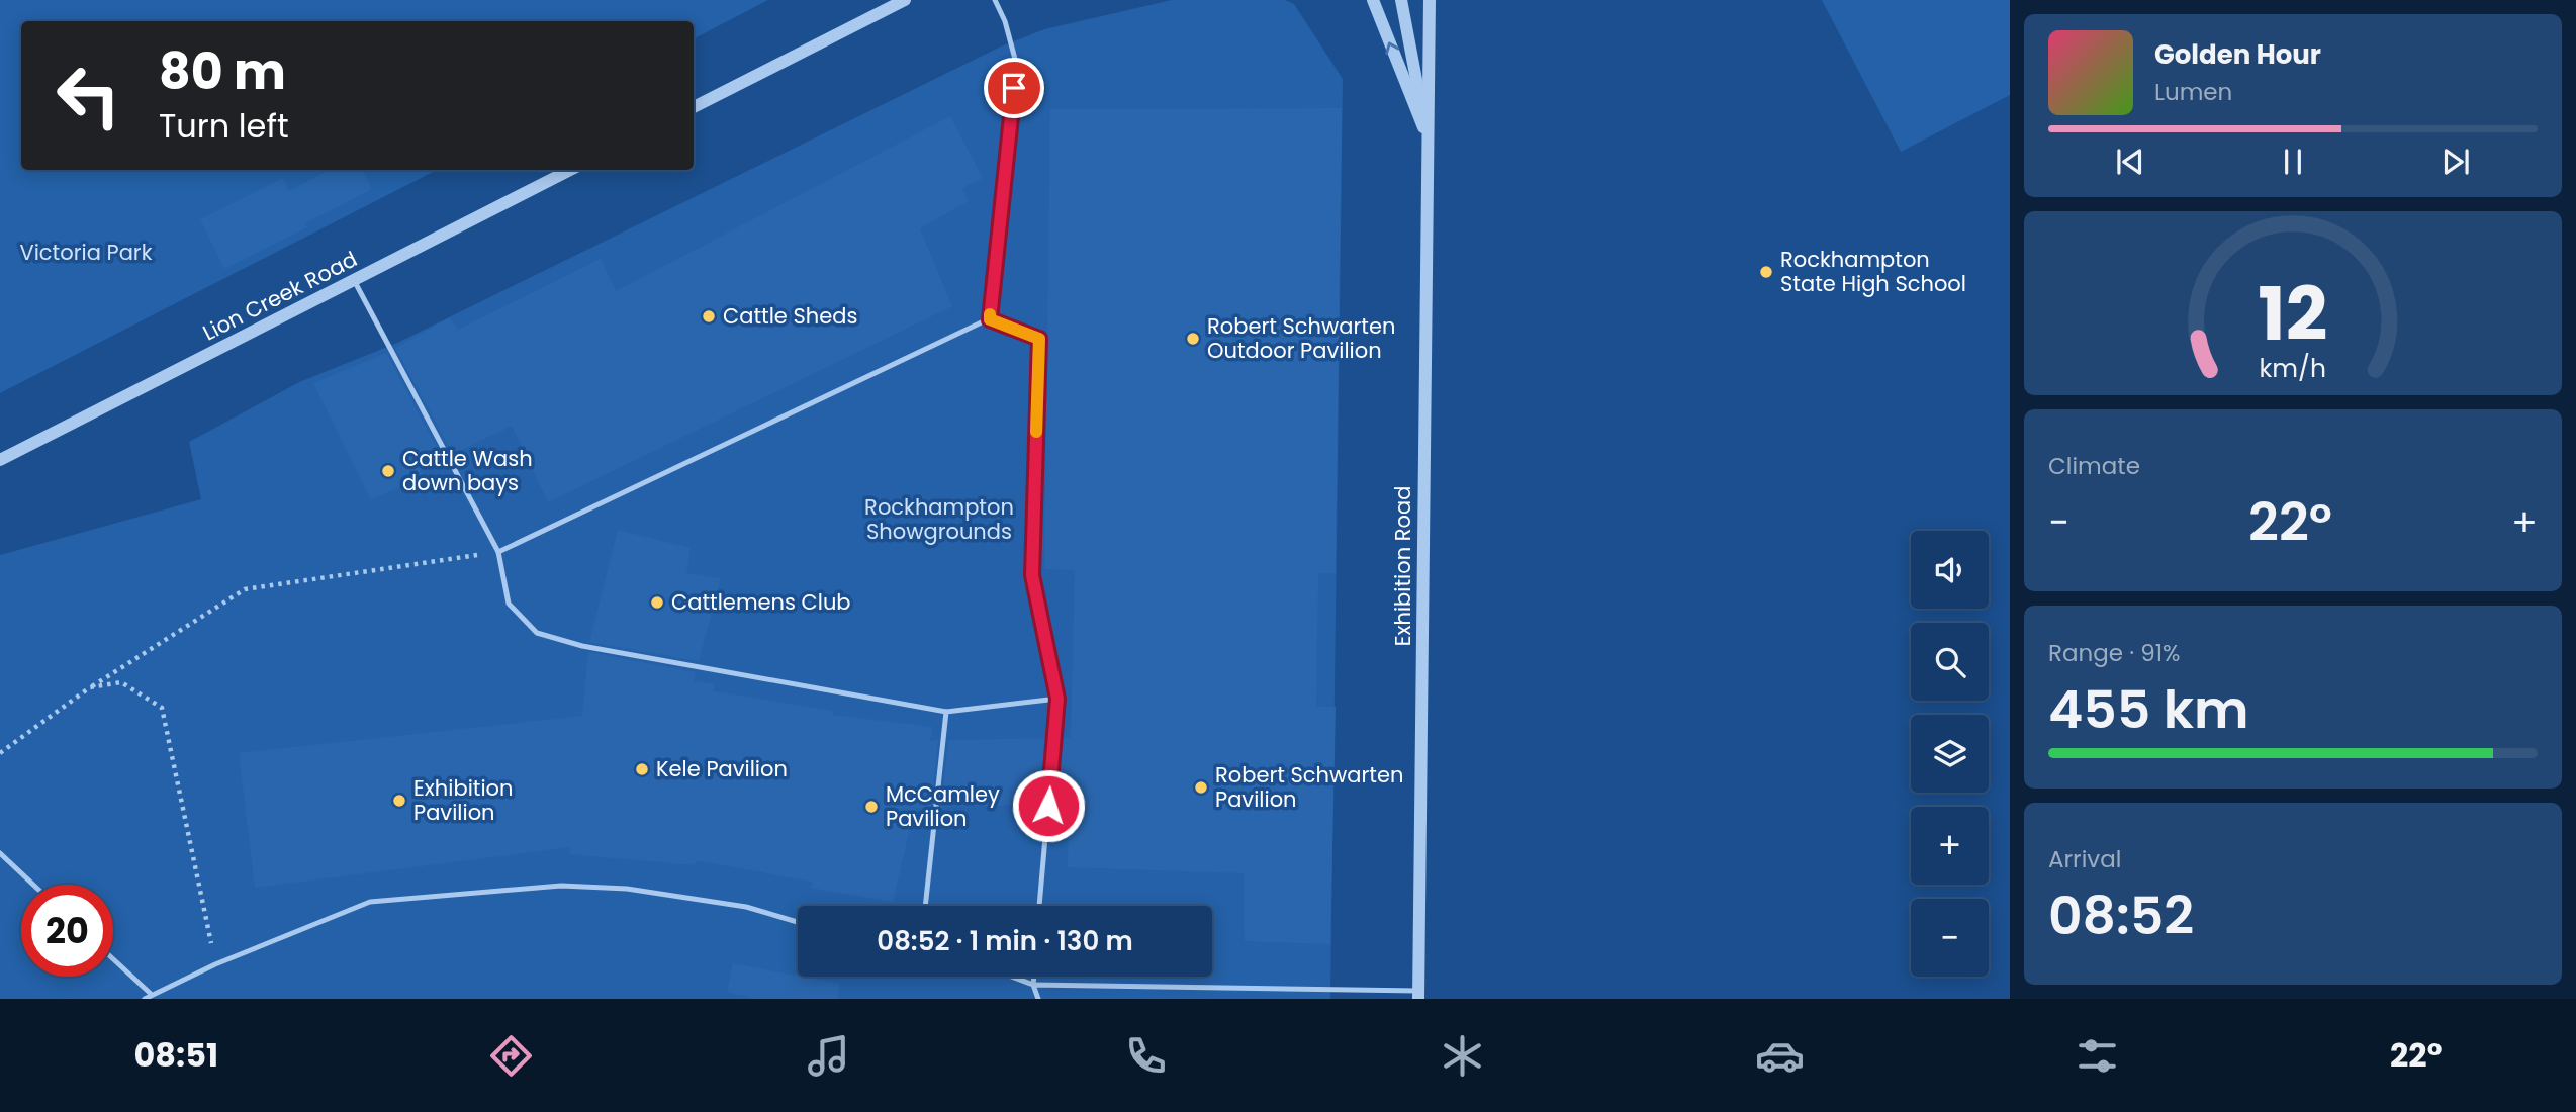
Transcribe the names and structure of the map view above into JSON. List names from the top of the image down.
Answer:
{
  "streets": {
    "street": ["Lion Creek Road", "Exhibition Road"]
  },
  "parks": ["Victoria Park", "Rockhampton Showgrounds"],
  "places": [
    "Rockhampton State High School",
    "Cattle Sheds",
    "Robert Schwarten Outdoor Pavilion",
    "Cattle Wash down bays",
    "Cattlemens Club",
    "Kele Pavilion",
    "Robert Schwarten Pavilion",
    "Exhibition Pavilion",
    "McCamley Pavilion"
  ],
  "page": {
    "turn": ["80 m", "Turn left"],
    "song": ["Golden Hour", "Lumen"],
    "tile": [
      "Climate",
      ["Range · 91%", "455 km"],
      ["Arrival", "08:52"]
    ],
    "heat": ["−", "22°", "+"],
    "map_buttons": ["+", "−"],
    "limit": "20",
    "trip": "08:52 · 1 min · 130 m",
    "tabs": ["08:51", "22°"],
    "gauge": ["12", "km/h"]
  }
}
